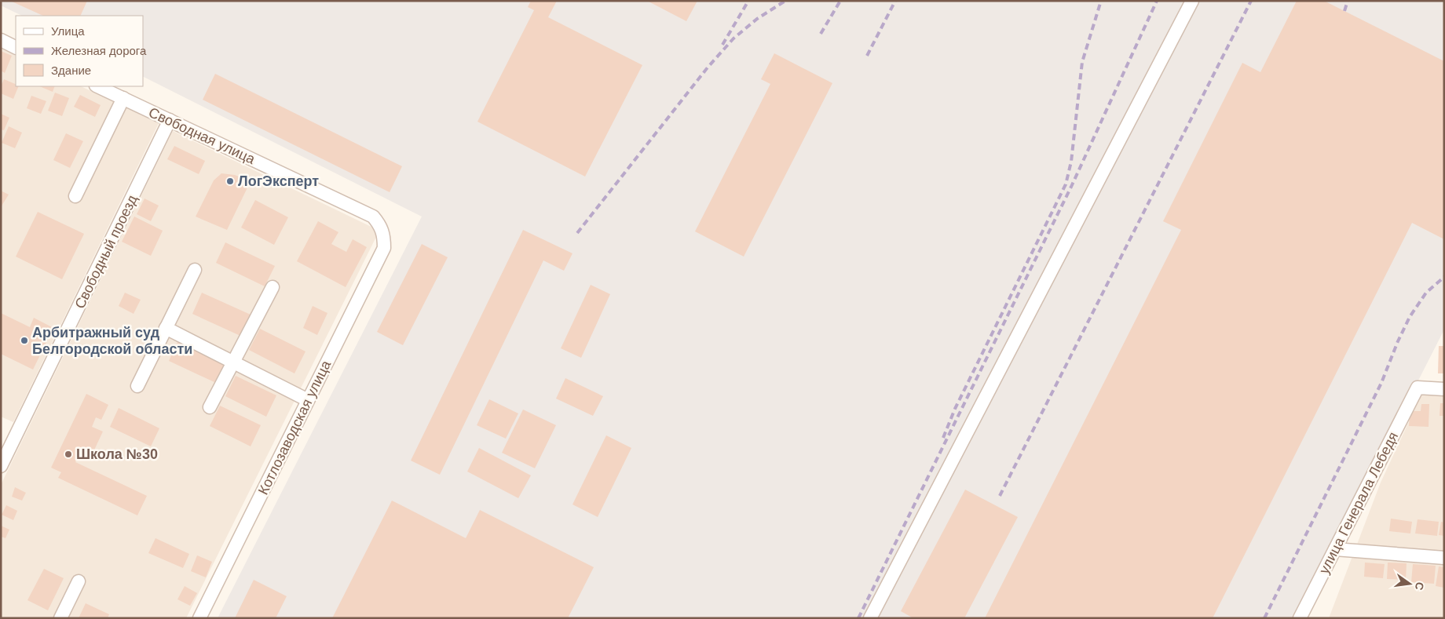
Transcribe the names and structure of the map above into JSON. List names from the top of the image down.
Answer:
{
  "streets": {
    "street": [
      "Свободная улица",
      "Свободный проезд",
      "Котлозаводская улица",
      "улица Генерала Лебедя"
    ]
  },
  "crossings": [
    ["Свободная улица", "Свободный проезд"],
    ["Свободная улица", "Котлозаводская улица"]
  ],
  "places": ["ЛогЭксперт", "Арбитражный суд Белгородской области", "Школа №30"],
  "legend": ["Улица", "Железная дорога", "Здание"],
  "north": "right"
}
